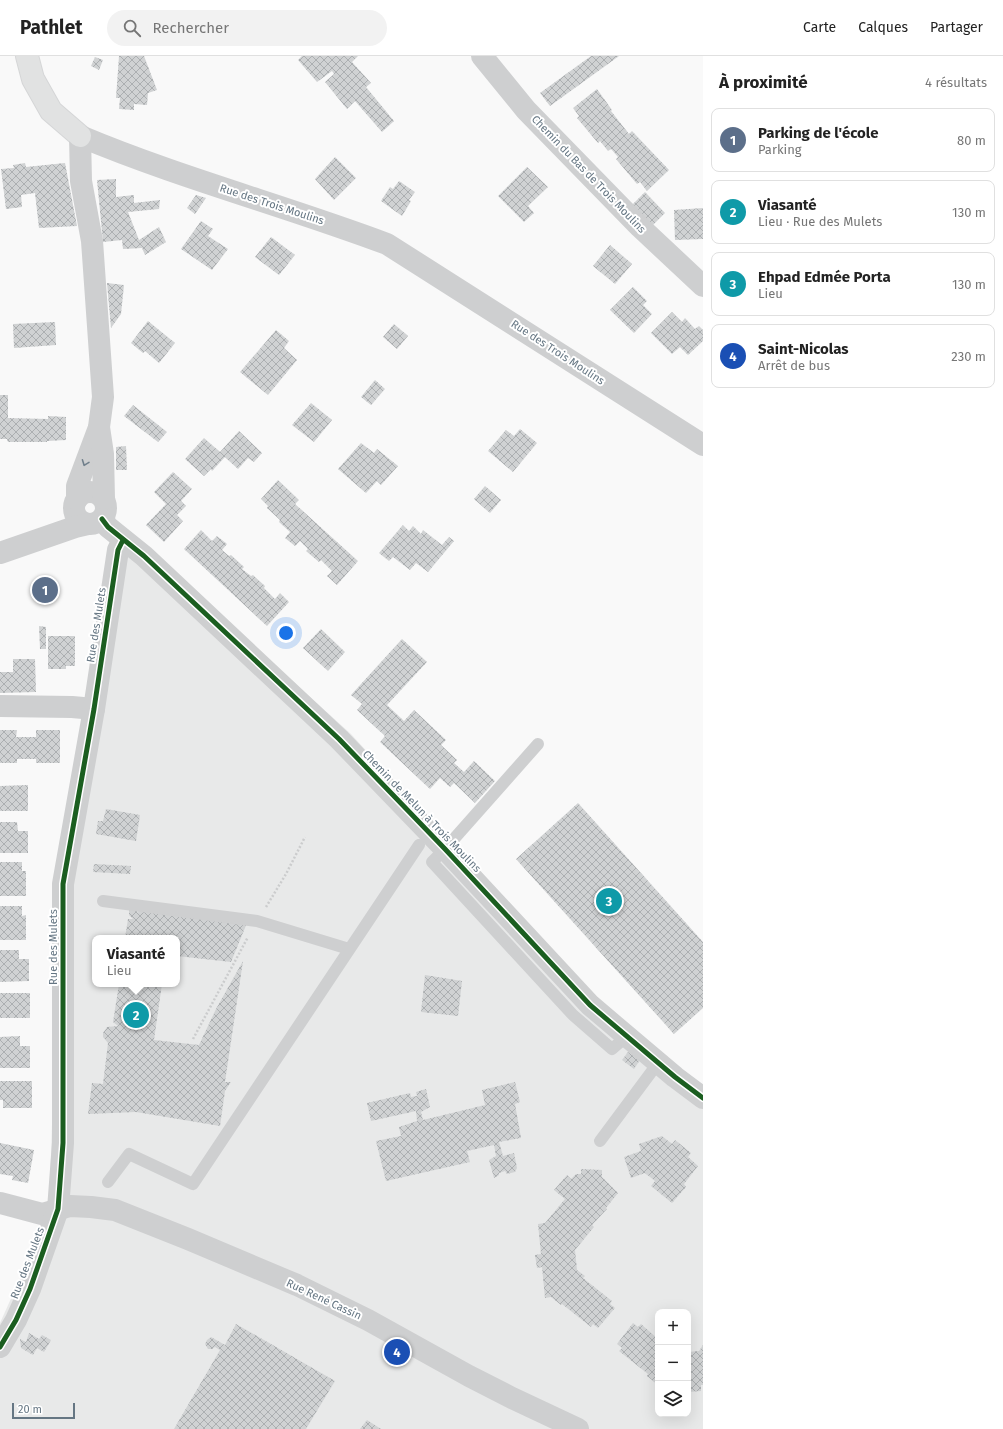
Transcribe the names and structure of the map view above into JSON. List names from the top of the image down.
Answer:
{
  "streets": {
    "street": [
      "Chemin du Bas de Trois Moulins",
      "Rue des Trois Moulins",
      "Rue des Mulets",
      "Chemin de Melun à Trois Moulins",
      "Rue René Cassin"
    ]
  },
  "crossings": [
    ["Rue des Mulets", "Chemin de Melun à Trois Moulins"],
    ["Rue des Mulets", "Rue René Cassin"]
  ],
  "scale_bar": "20 m",
  "page": {
    "header": "Pathlet",
    "search": "Rechercher",
    "nav": ["Carte", "Calques", "Partager"],
    "heading": ["À proximité", "4 résultats"],
    "list": [
      {
        "mark": "1",
        "name": "Parking de l'école",
        "note": "Parking",
        "value": "80 m"
      },
      {
        "mark": "2",
        "name": "Viasanté",
        "note": "Lieu · Rue des Mulets",
        "value": "130 m"
      },
      {
        "mark": "3",
        "name": "Ehpad Edmée Porta",
        "note": "Lieu",
        "value": "130 m"
      },
      {
        "mark": "4",
        "name": "Saint-Nicolas",
        "note": "Arrêt de bus",
        "value": "230 m"
      }
    ],
    "pins": [
      "1",
      "3",
      "2",
      "4"
    ],
    "popup": ["Viasanté", "Lieu"],
    "map_buttons": ["+", "−"],
    "scale": "20 m"
  }
}
